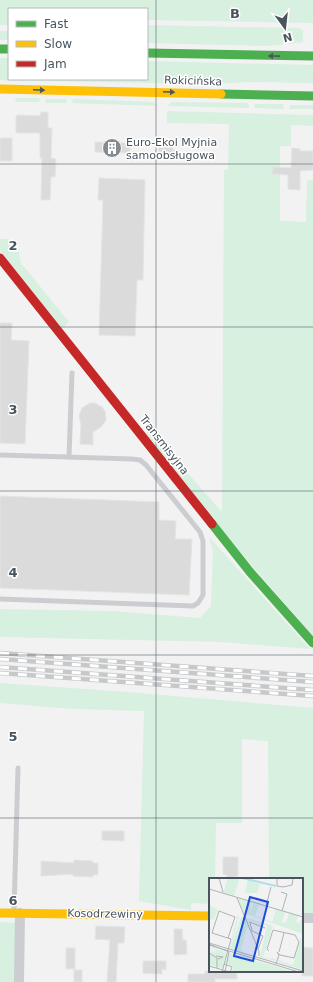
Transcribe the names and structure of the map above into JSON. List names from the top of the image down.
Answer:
{
  "streets": {
    "street": ["Rokicińska", "Transmisyjna", "Kosodrzewiny"]
  },
  "places": {
    "building": ["Euro-Ekol Myjnia samoobsługowa"]
  },
  "legend": ["Fast", "Slow", "Jam"],
  "north": "bottom",
  "grid": {
    "columns": ["B"],
    "rows": [
      "2",
      "3",
      "4",
      "5",
      "6"
    ]
  }
}
